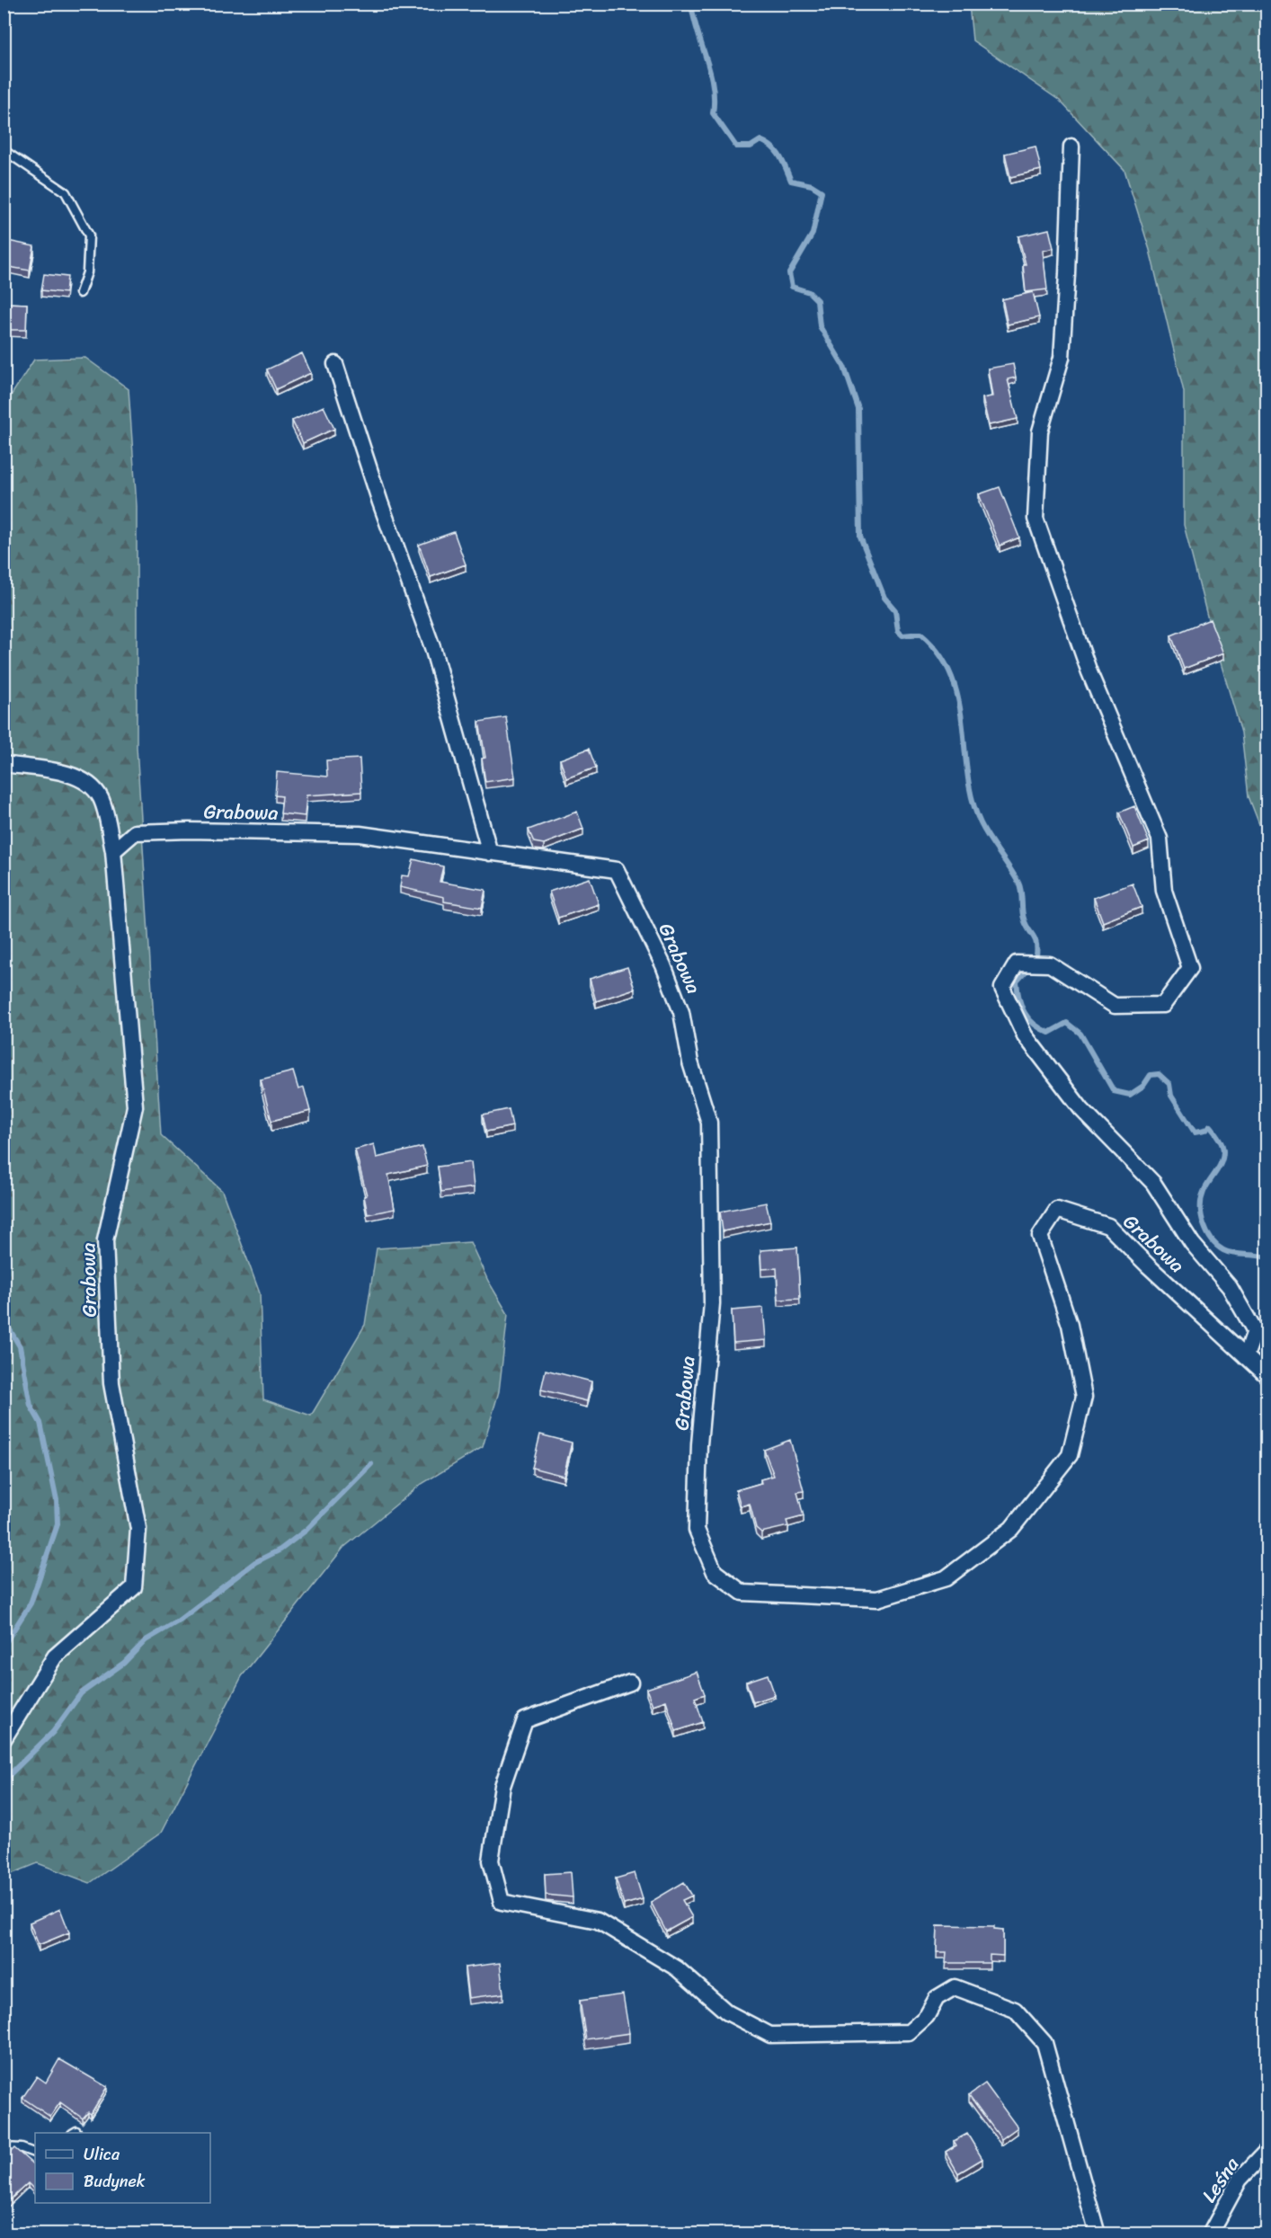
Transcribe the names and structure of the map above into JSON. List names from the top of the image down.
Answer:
{
  "streets": {
    "street": ["Grabowa", "Leśna"]
  },
  "legend": ["Ulica", "Budynek"]
}
